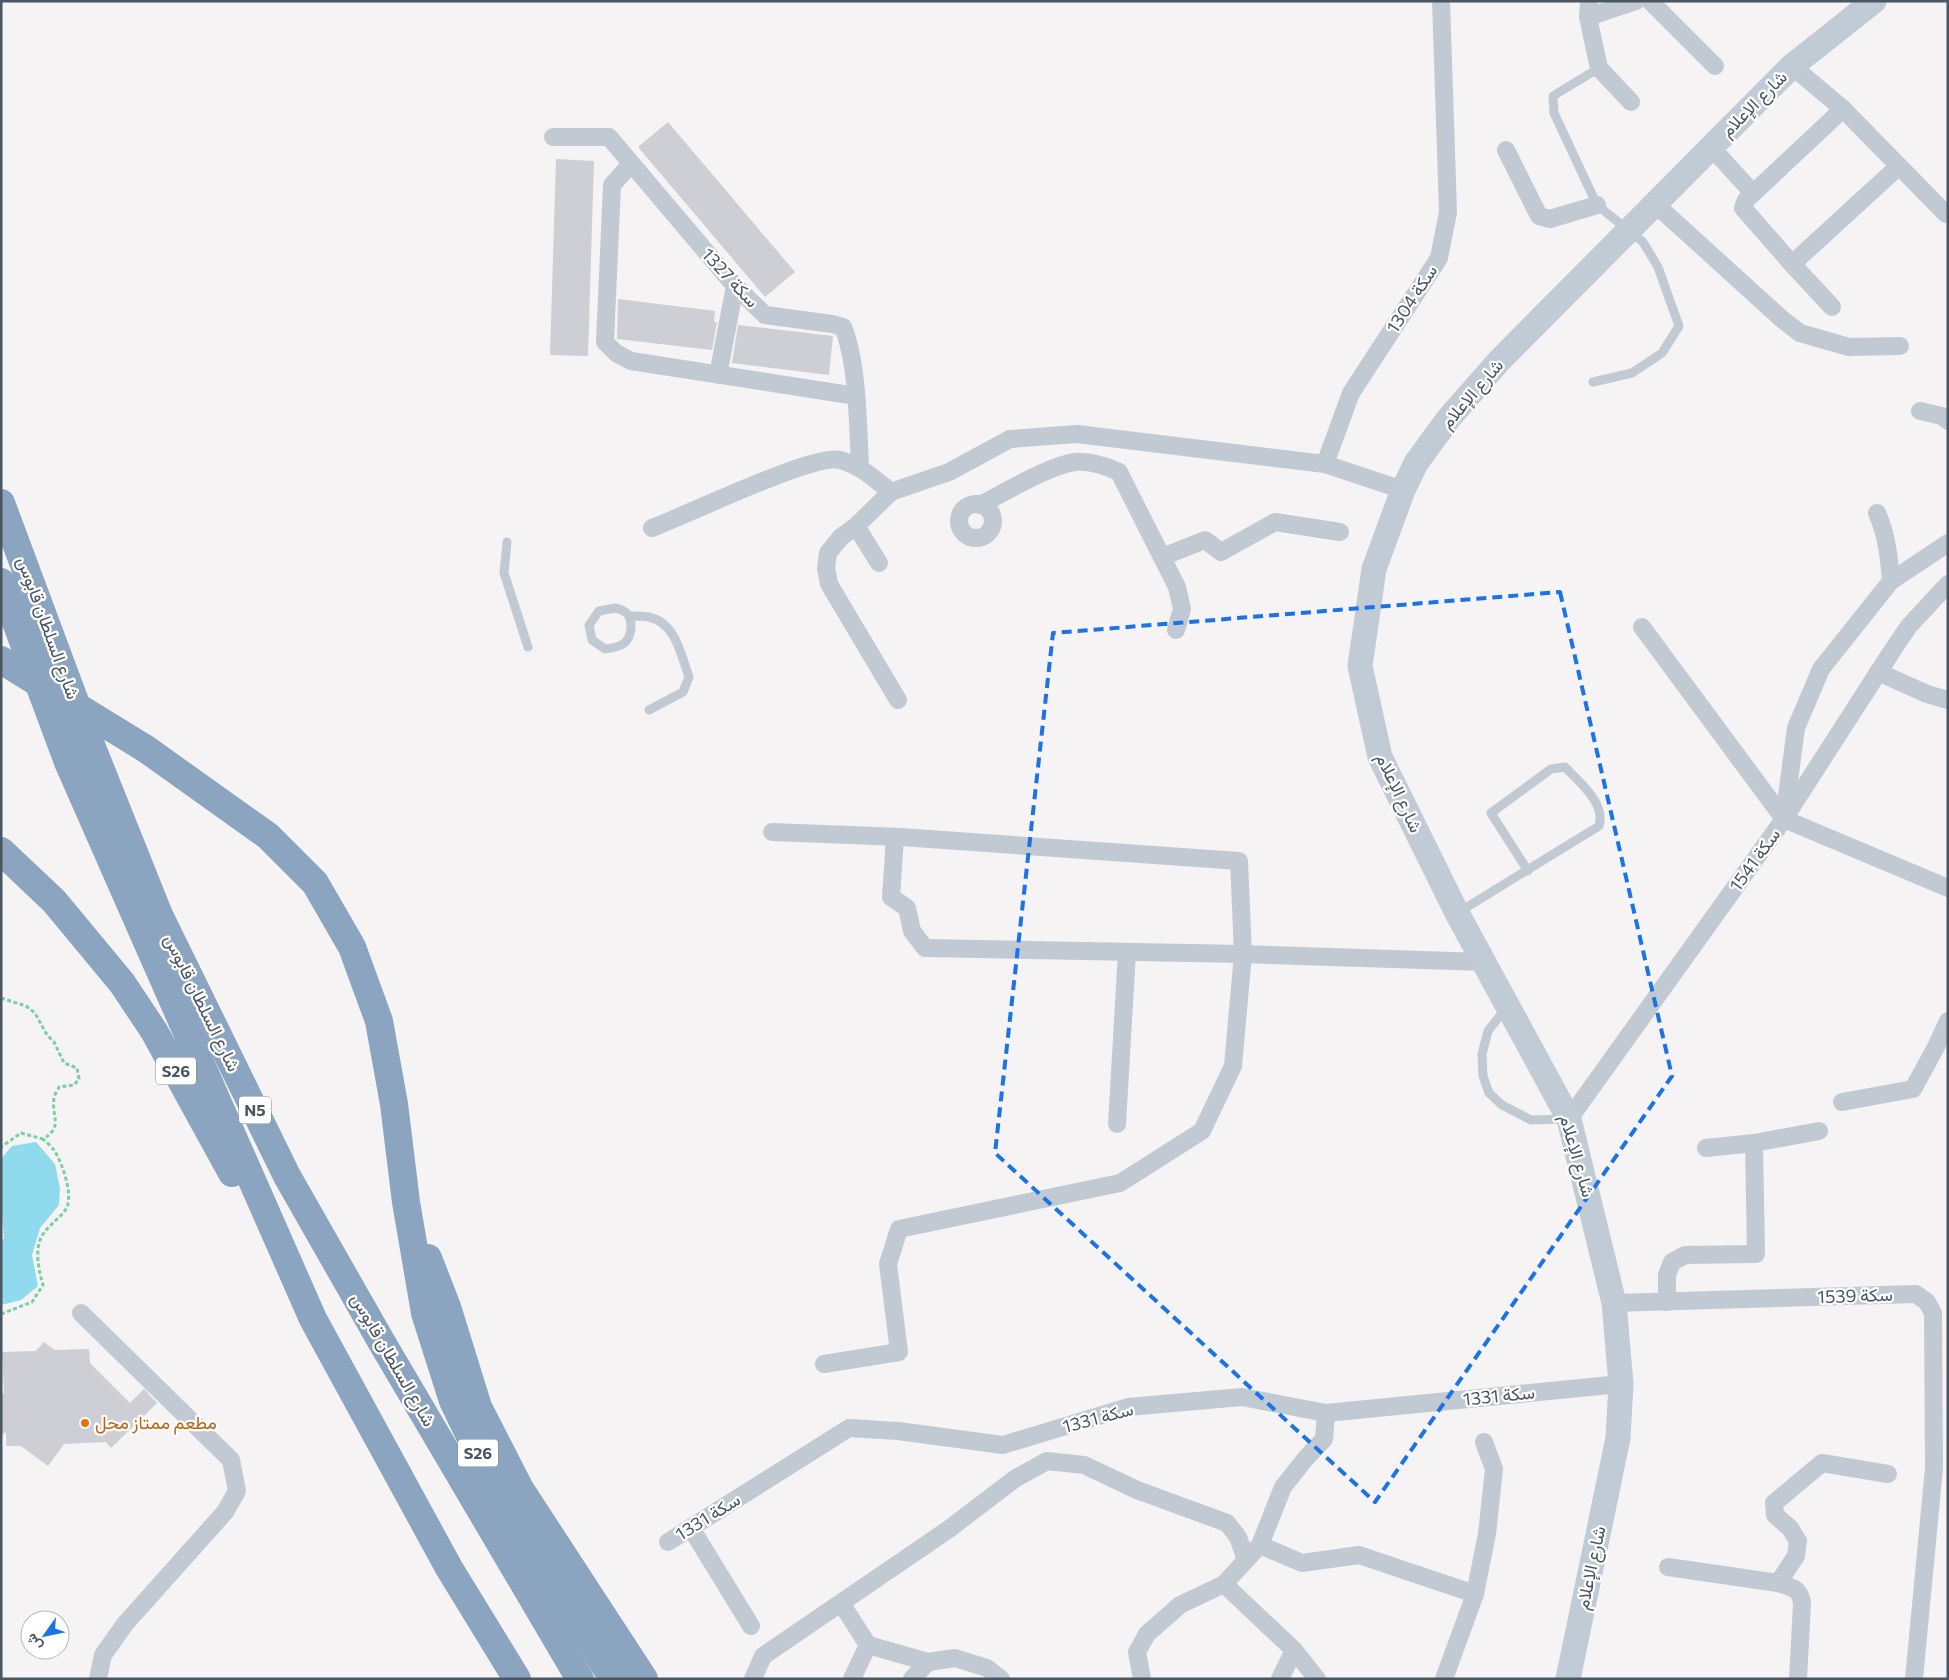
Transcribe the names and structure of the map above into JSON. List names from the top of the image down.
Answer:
{
  "streets": {
    "highway": ["شارع السلطان قابوس", "S26", "N5"],
    "main road": ["شارع الإعلام"],
    "street": [
      "سكة 1327",
      "سكة 1304",
      "سكة 1541",
      "سكة 1539",
      "سكة 1331"
    ]
  },
  "crossings": [
    ["شارع الإعلام", "سكة 1541"],
    ["شارع الإعلام", "سكة 1539"],
    ["شارع الإعلام", "سكة 1331"],
    ["شارع السلطان قابوس", "S26"]
  ],
  "places": ["مطعم ممتاز محل"],
  "north": "bottom left"
}
